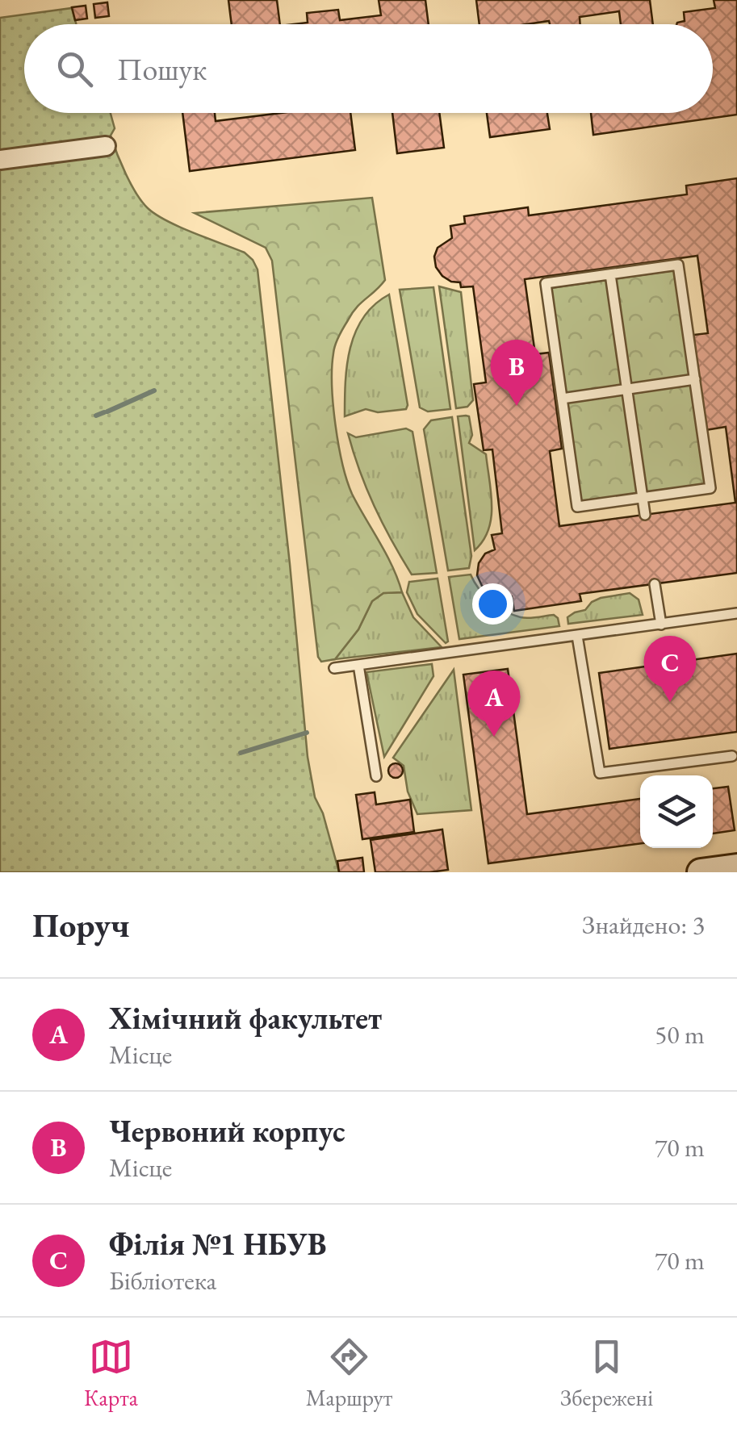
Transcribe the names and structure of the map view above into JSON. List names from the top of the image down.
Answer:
{
  "page": {
    "search": "Пошук",
    "pins": ["B", "C", "A"],
    "heading": ["Поруч", "Знайдено: 3"],
    "list": [
      {
        "mark": "A",
        "name": "Хімічний факультет",
        "note": "Місце",
        "value": "50 m"
      },
      {
        "mark": "B",
        "name": "Червоний корпус",
        "note": "Місце",
        "value": "70 m"
      },
      {
        "mark": "C",
        "name": "Філія №1 НБУВ",
        "note": "Бібліотека",
        "value": "70 m"
      }
    ],
    "nav": ["Карта", "Маршрут", "Збережені"]
  }
}
